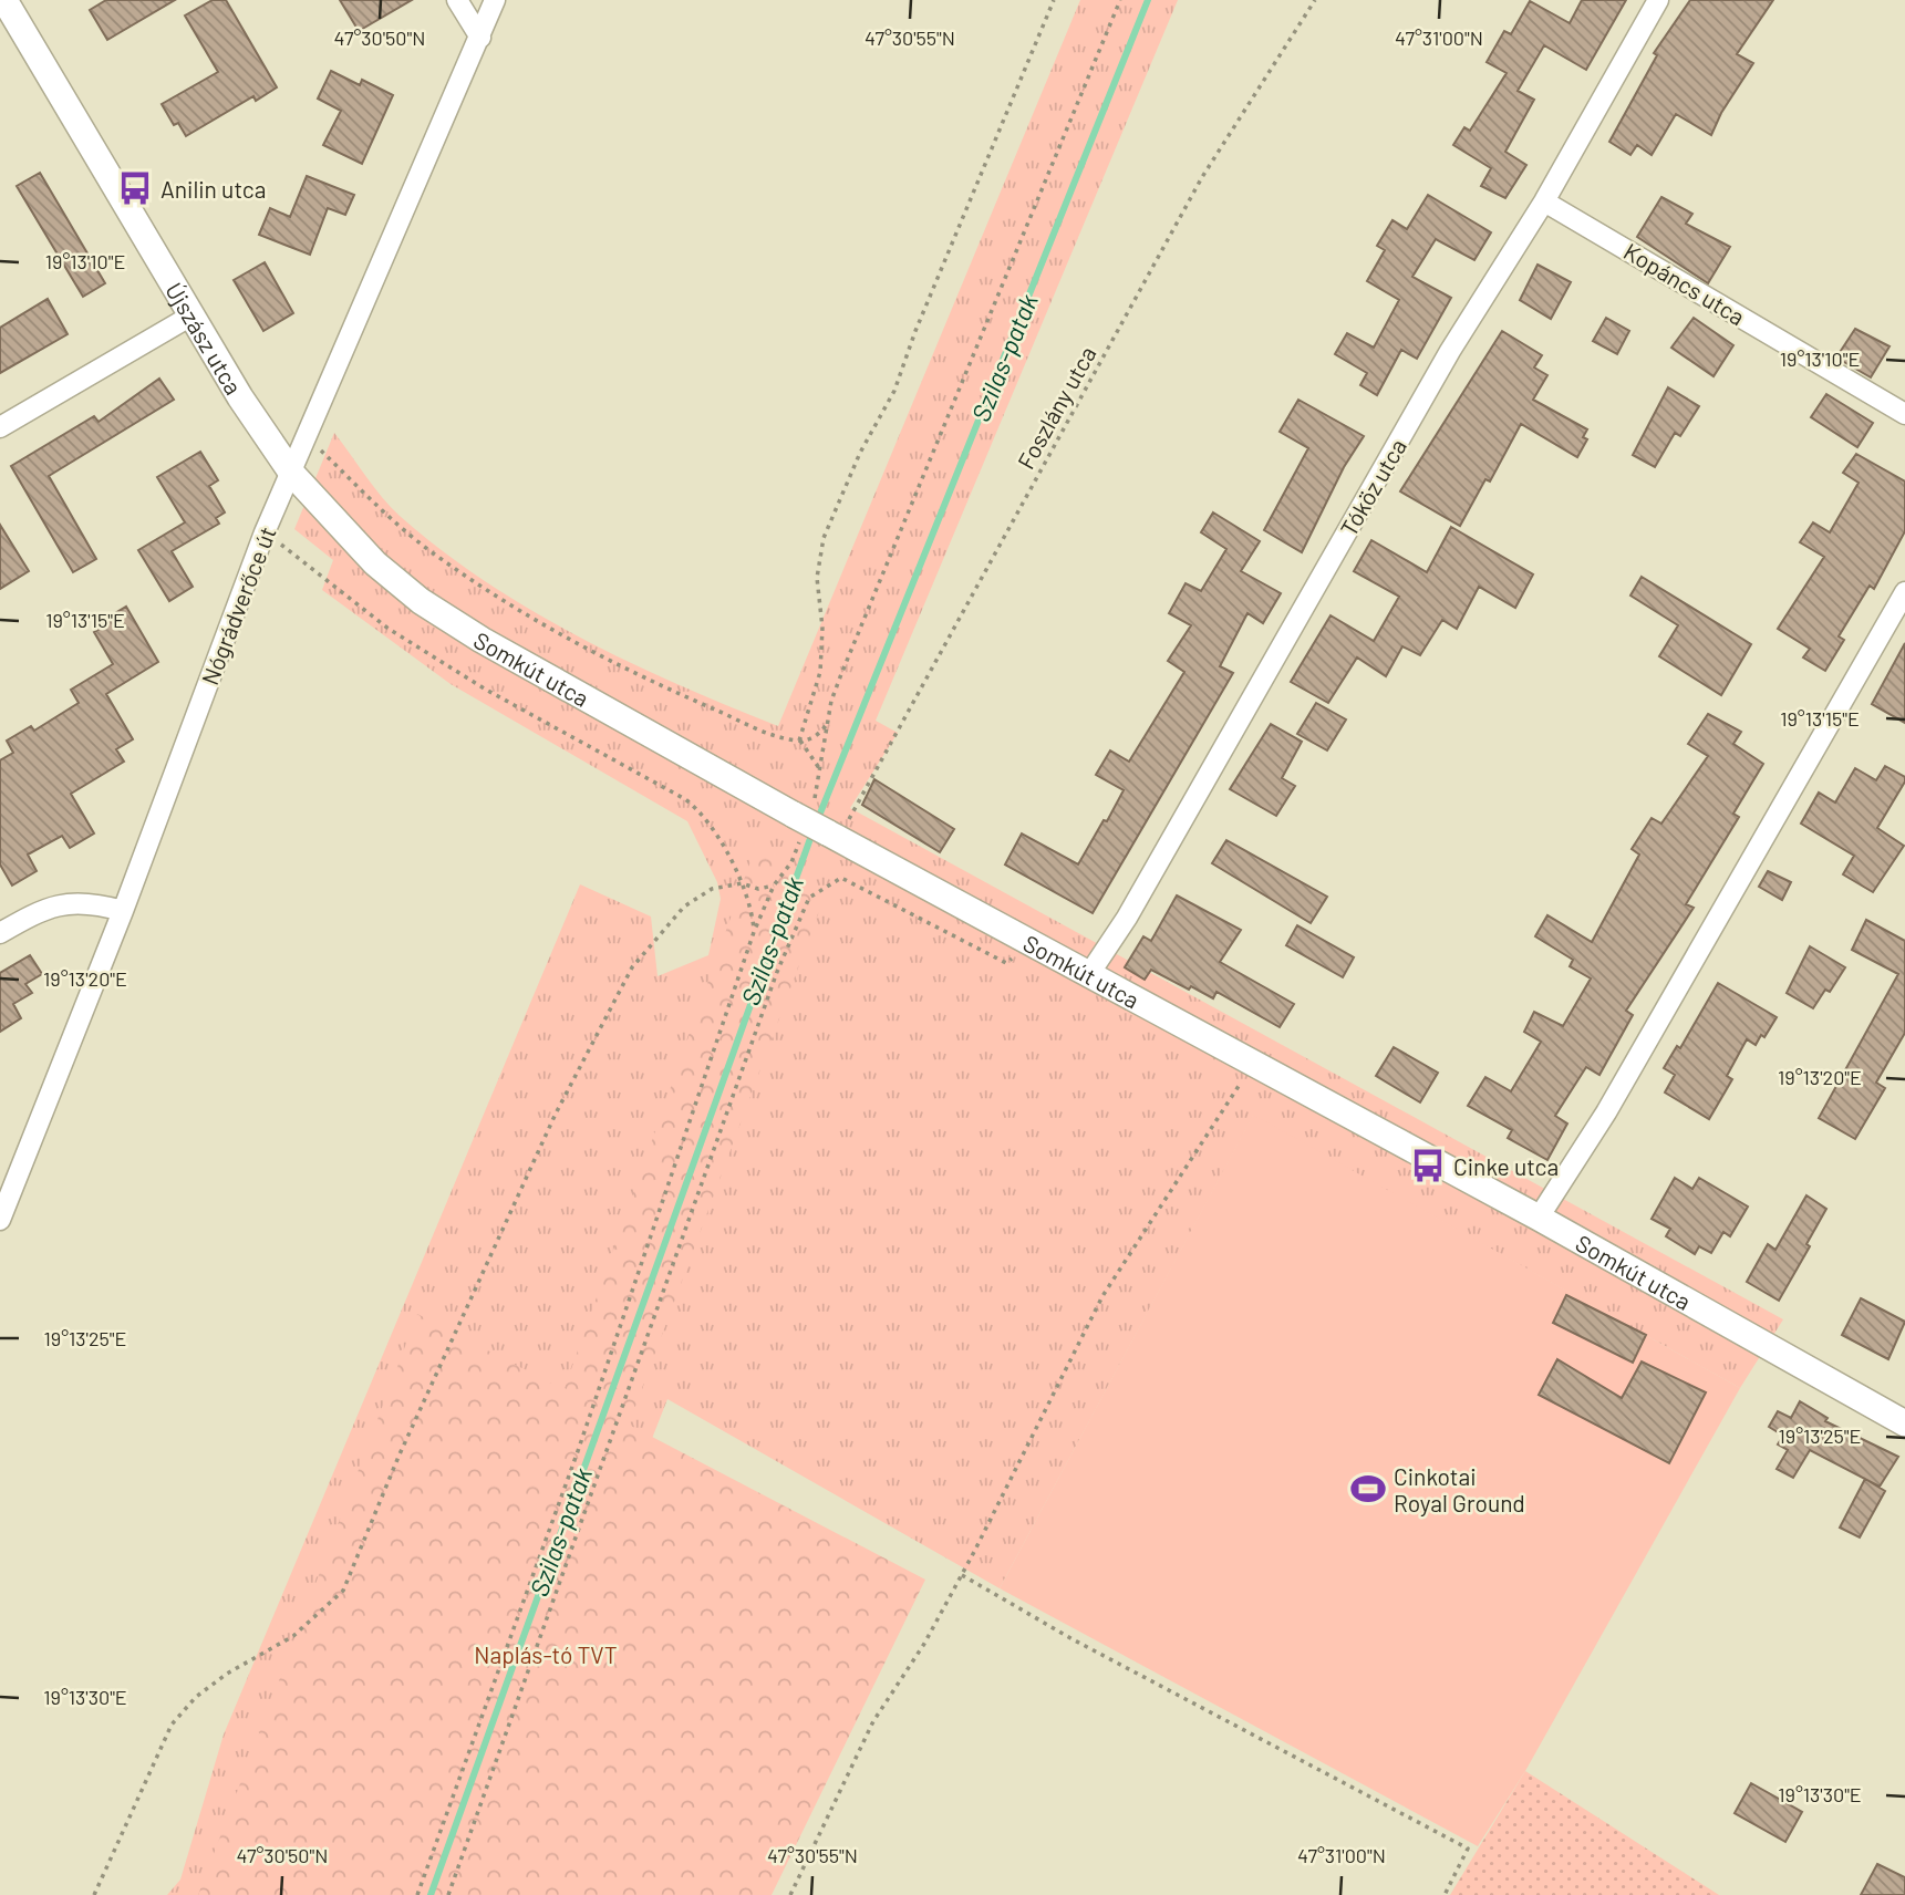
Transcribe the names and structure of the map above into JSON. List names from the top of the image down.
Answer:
{
  "streets": {
    "street": [
      "Kopáncs utca",
      "Újszász utca",
      "Tóköz utca",
      "Nógrádverőce út",
      "Somkút utca"
    ],
    "path": ["Foszlány utca"]
  },
  "crossings": [
    ["Kopáncs utca", "Tóköz utca"],
    ["Újszász utca", "Nógrádverőce út"],
    ["Újszász utca", "Somkút utca"],
    ["Foszlány utca", "Somkút utca"],
    ["Tóköz utca", "Somkút utca"],
    ["Nógrádverőce út", "Somkút utca"]
  ],
  "water": ["Szilas-patak"],
  "parks": ["Naplás-tó TVT"],
  "places": {
    "bus stop": ["Anilin utca", "Cinke utca"],
    "sports": ["Cinkotai Royal Ground"]
  },
  "coordinates": [
    "47°30'50\"N",
    "47°30'55\"N",
    "47°31'00\"N",
    "19°13'10\"E",
    "19°13'15\"E",
    "19°13'20\"E",
    "19°13'25\"E",
    "19°13'30\"E"
  ]
}
